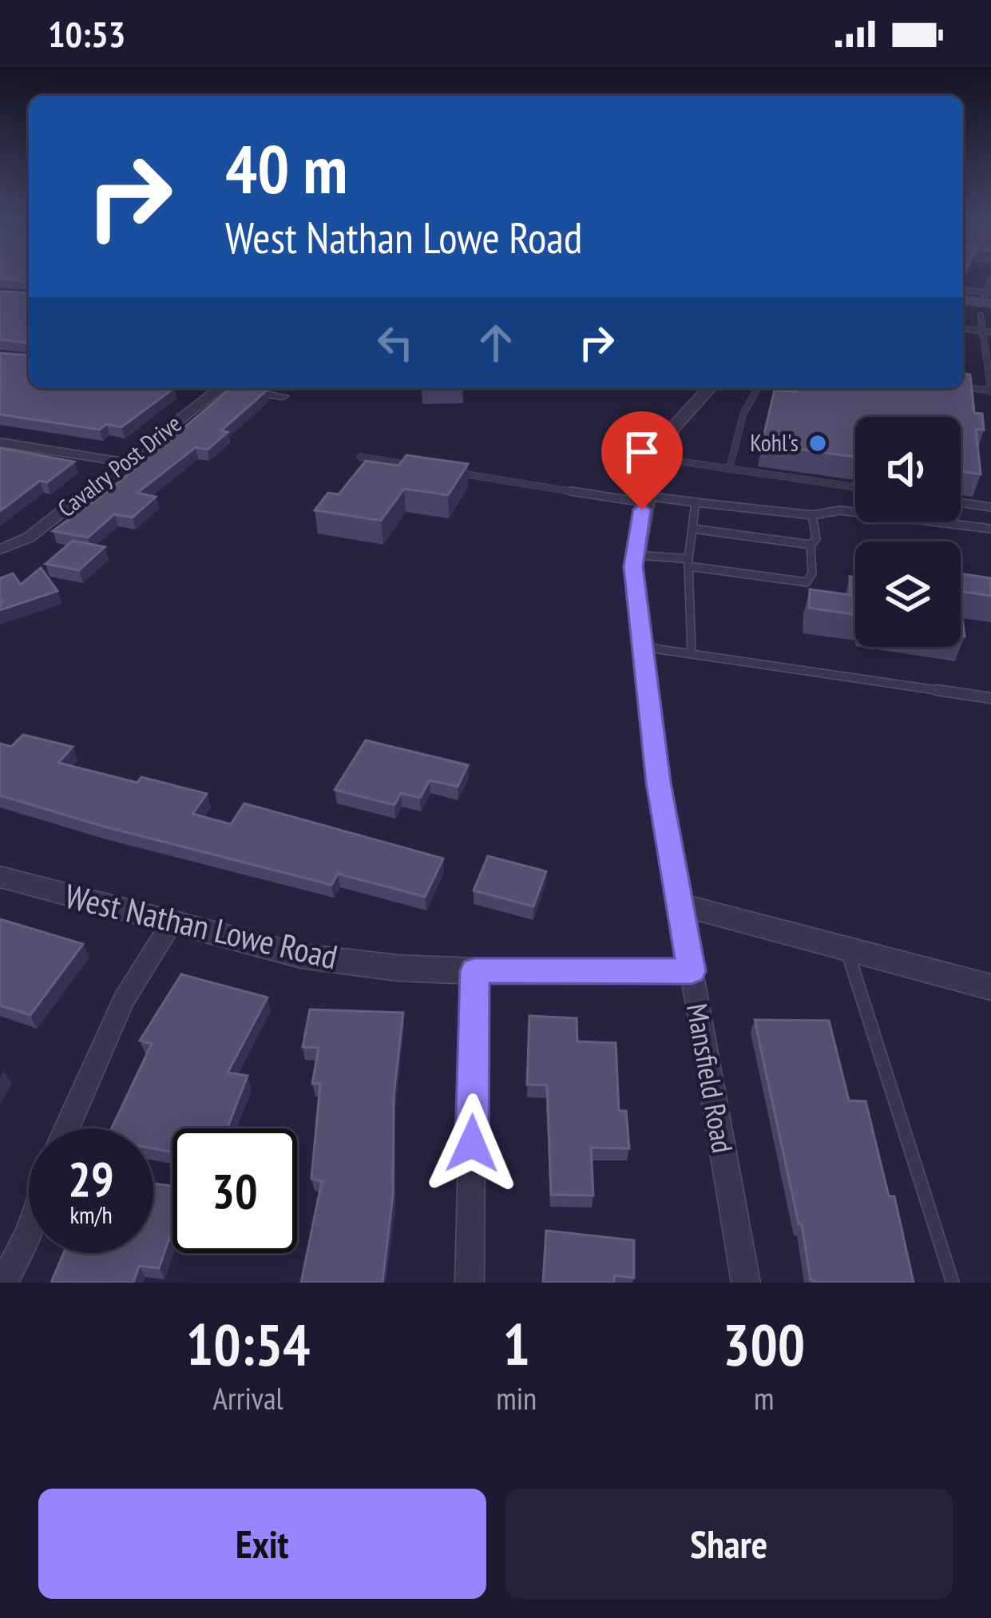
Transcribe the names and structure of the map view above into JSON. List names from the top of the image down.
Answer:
{
  "streets": {
    "street": ["Cavalry Post Drive", "West Nathan Lowe Road", "Mansfield Road"]
  },
  "crossings": [
    ["West Nathan Lowe Road", "Mansfield Road"]
  ],
  "places": ["Kohl's"],
  "page": {
    "status": "10:53",
    "turn": ["40 m", "West Nathan Lowe Road"],
    "speed": "29 km/h",
    "limit": "30",
    "eta": [
      "10:54",
      "Arrival",
      "1",
      "min",
      "300",
      "m"
    ],
    "buttons": ["Exit", "Share"]
  }
}
